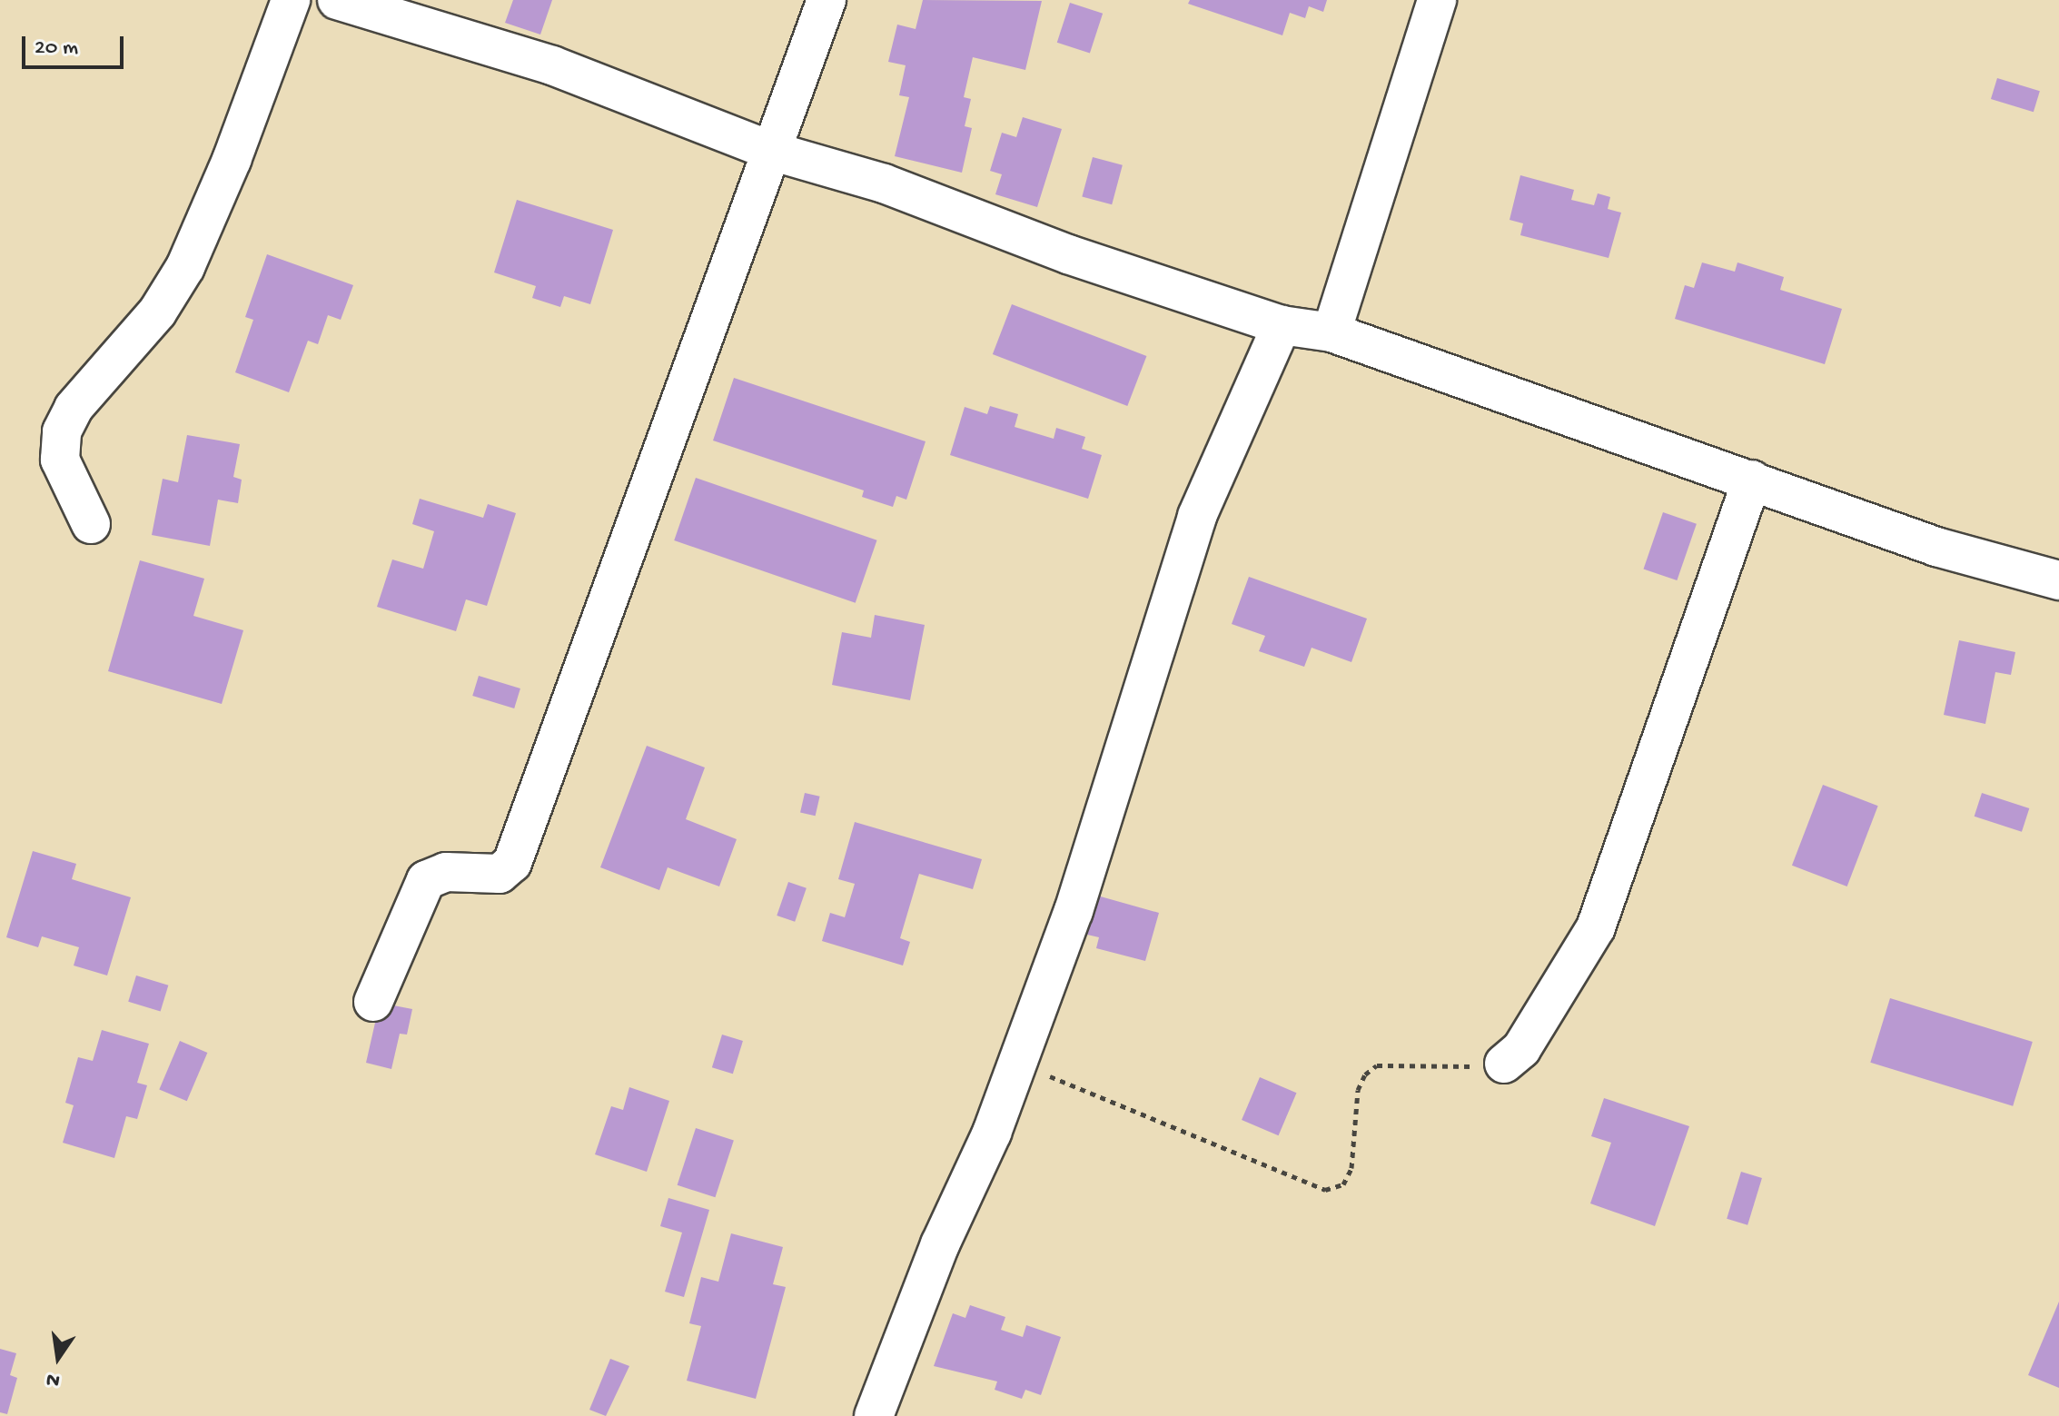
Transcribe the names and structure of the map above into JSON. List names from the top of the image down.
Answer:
{
  "scale_bar": "20 m",
  "north": "bottom"
}
